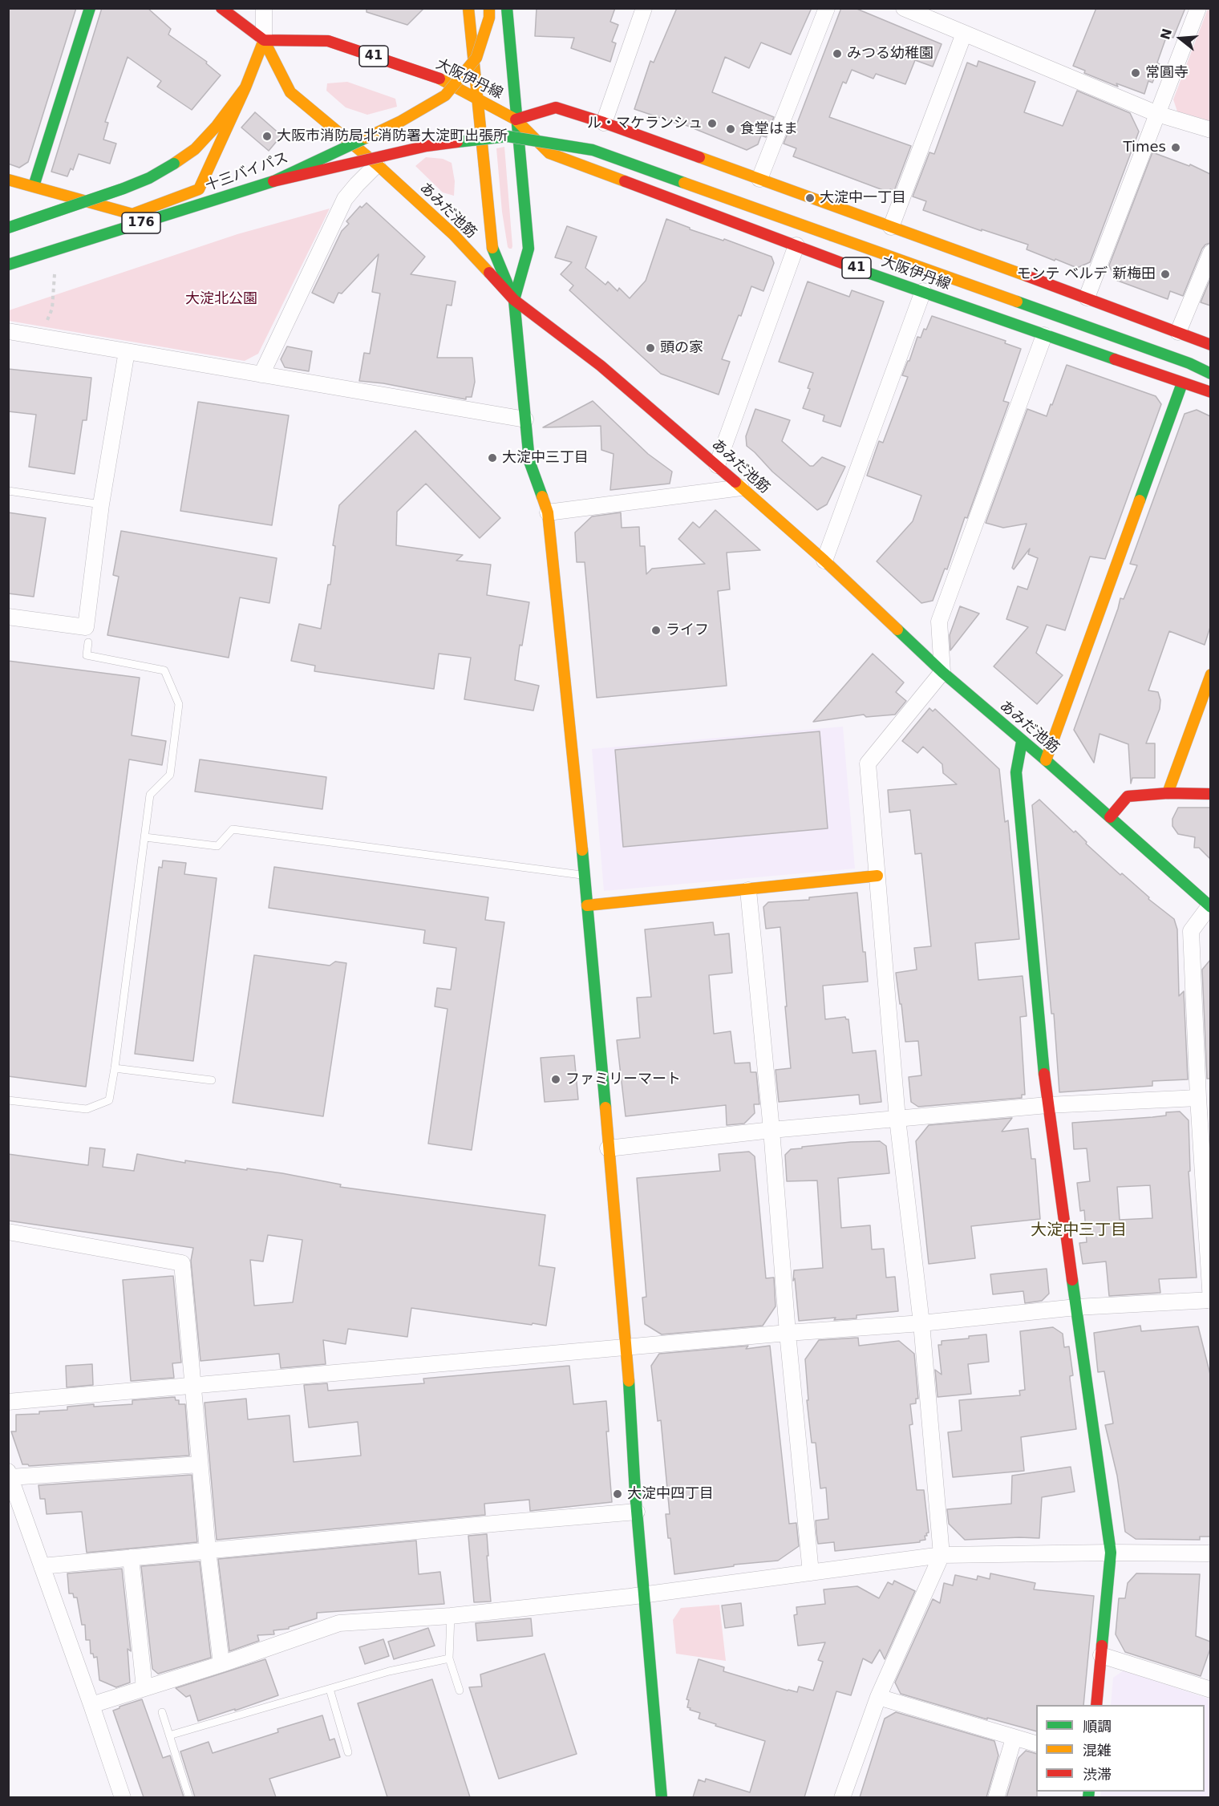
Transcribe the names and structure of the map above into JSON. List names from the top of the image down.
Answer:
{
  "streets": {
    "main road": [
      "41",
      "大阪伊丹線",
      "十三バイパス",
      "あみだ池筋",
      "176"
    ]
  },
  "crossings": [
    ["大阪伊丹線", "あみだ池筋"]
  ],
  "districts": ["大淀中三丁目"],
  "parks": ["大淀北公園"],
  "places": [
    "みつる幼稚園",
    "常圓寺",
    "ル・マケランシュ",
    "食堂はま",
    "大阪市消防局北消防署大淀町出張所",
    "Times",
    "大淀中一丁目",
    "モンテ ベルデ 新梅田",
    "頭の家",
    "大淀中三丁目",
    "ライフ",
    "ファミリーマート",
    "大淀中四丁目"
  ],
  "legend": ["順調", "混雑", "渋滞"],
  "north": "left"
}
